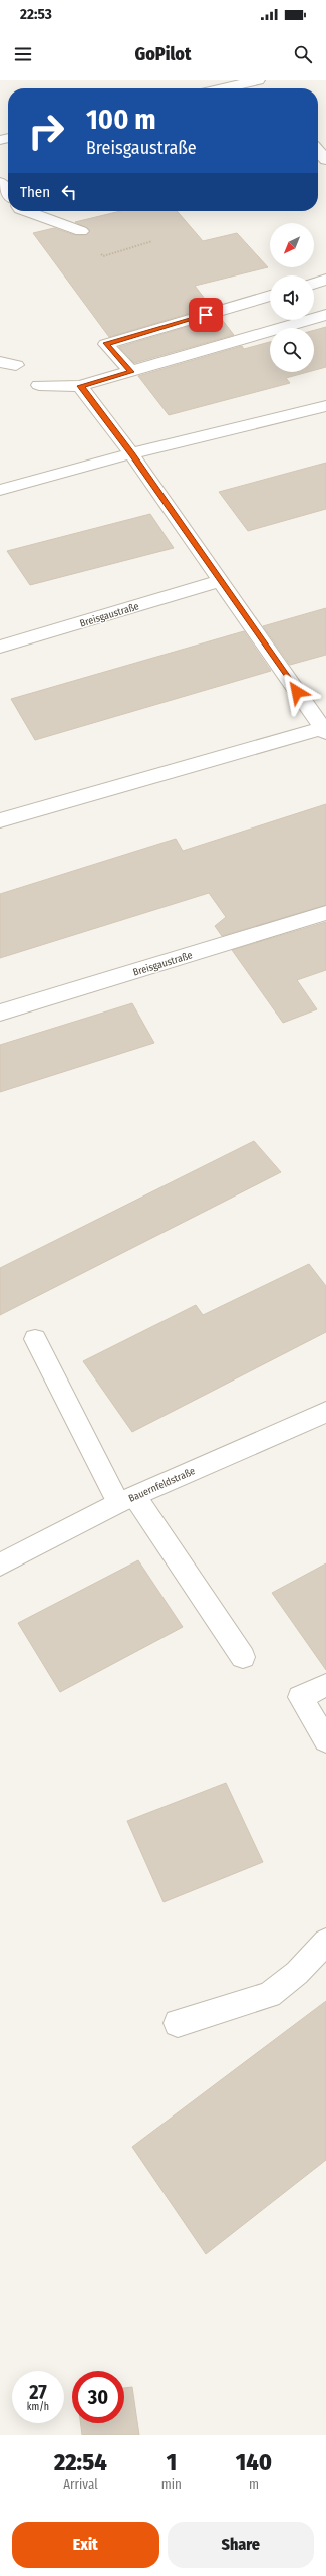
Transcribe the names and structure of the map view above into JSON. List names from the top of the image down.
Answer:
{
  "streets": {
    "street": ["Breisgaustraße", "Bauernfeldstraße"]
  },
  "north": "bottom left",
  "page": {
    "status": "22:53",
    "header": "GoPilot",
    "turn": ["100 m", "Breisgaustraße"],
    "then": "Then",
    "speed": "27 km/h",
    "limit": "30",
    "eta": [
      "22:54",
      "Arrival",
      "1",
      "min",
      "140",
      "m"
    ],
    "buttons": ["Exit", "Share"]
  }
}
